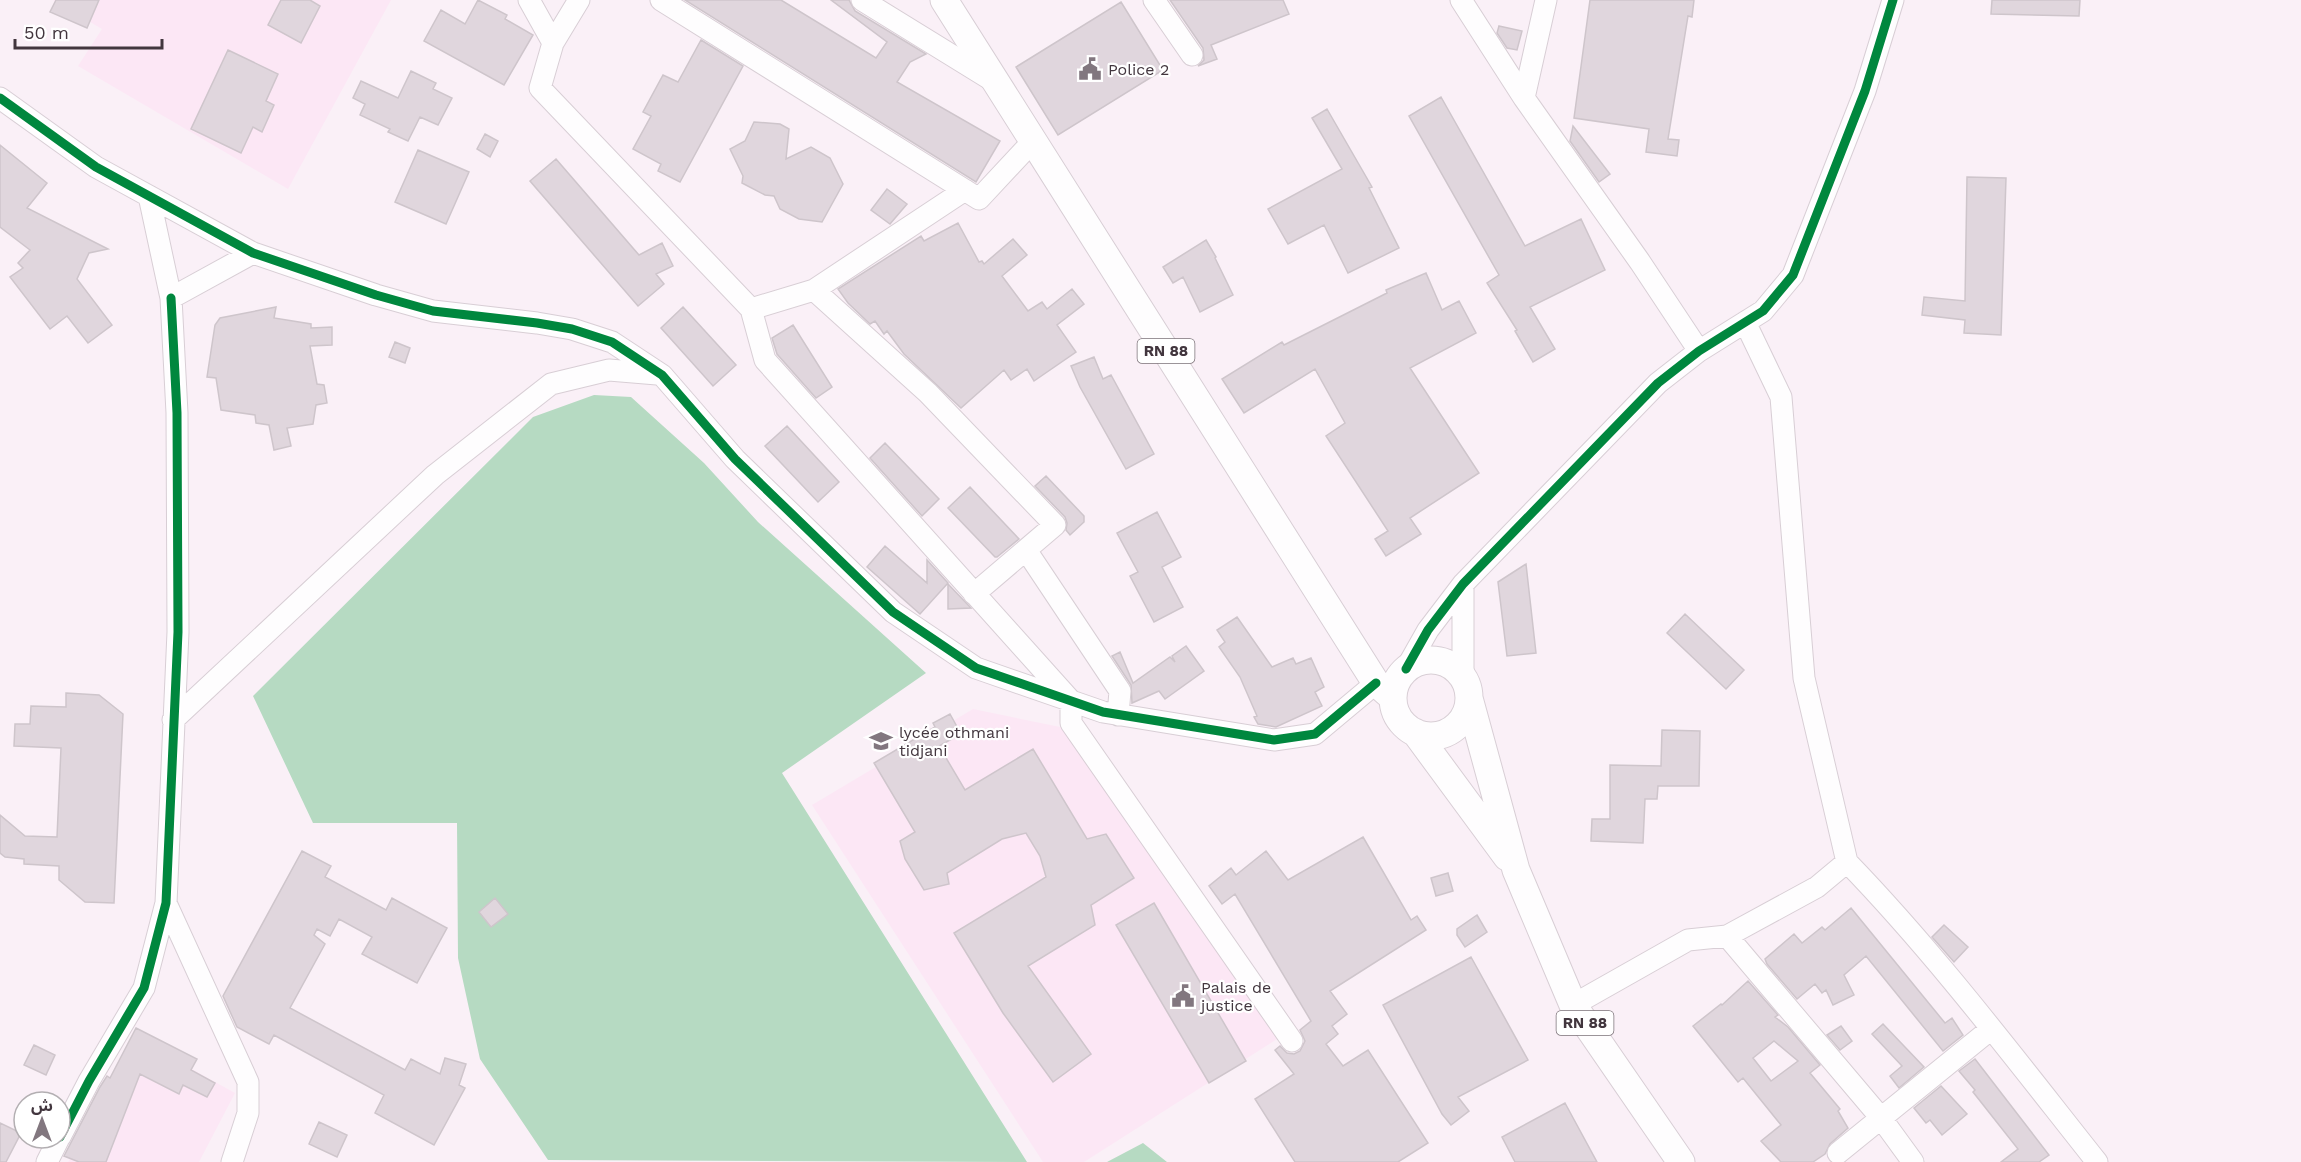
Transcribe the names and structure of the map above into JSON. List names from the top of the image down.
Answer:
{
  "streets": {
    "main road": ["RN 88"]
  },
  "places": {
    "public building": ["Police 2", "Palais de justice"],
    "school or university": ["lycée othmani tidjani"]
  },
  "scale_bar": "50 m",
  "north": "top"
}
